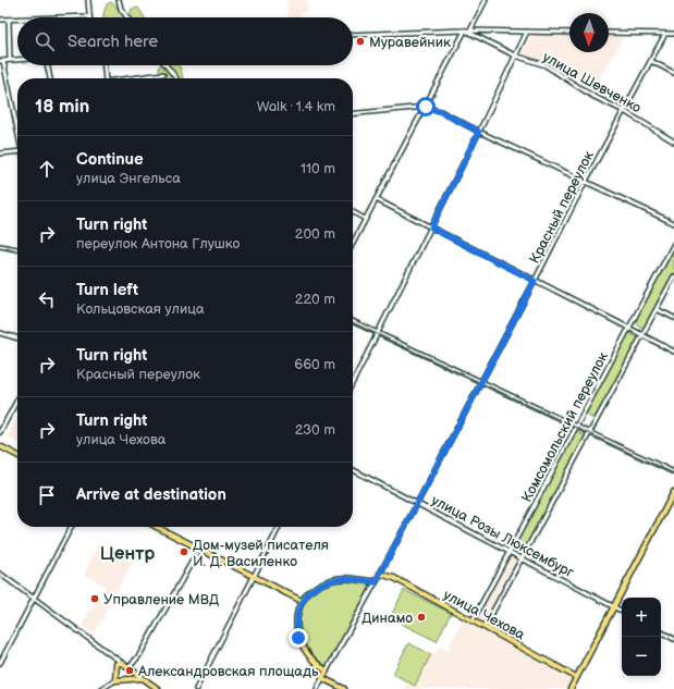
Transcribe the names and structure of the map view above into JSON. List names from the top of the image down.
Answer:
{
  "streets": {
    "main road": ["Красный переулок", "улица Чехова"],
    "street": ["улица Шевченко", "Комсомольский переулок", "улица Розы Люксембург"]
  },
  "crossings": [
    ["улица Шевченко", "Красный переулок"],
    ["Красный переулок", "улица Розы Люксембург"],
    ["Красный переулок", "улица Чехова"],
    ["Комсомольский переулок", "улица Розы Люксембург"],
    ["Комсомольский переулок", "улица Чехова"]
  ],
  "districts": ["Центр"],
  "places": [
    "Муравейник",
    "Дом-музей писателя И. Д. Василенко",
    "Управление МВД",
    "Динамо",
    "Александровская площадь"
  ],
  "north": "bottom",
  "page": {
    "search": "Search here",
    "heading": ["18 min", "Walk · 1.4 km"],
    "list": [
      ["Continue", "улица Энгельса", "110 m"],
      ["Turn right", "переулок Антона Глушко", "200 m"],
      ["Turn left", "Кольцовская улица", "220 m"],
      ["Turn right", "Красный переулок", "660 m"],
      ["Turn right", "улица Чехова", "230 m"],
      "Arrive at destination"
    ],
    "map_buttons": ["+", "−"]
  }
}
